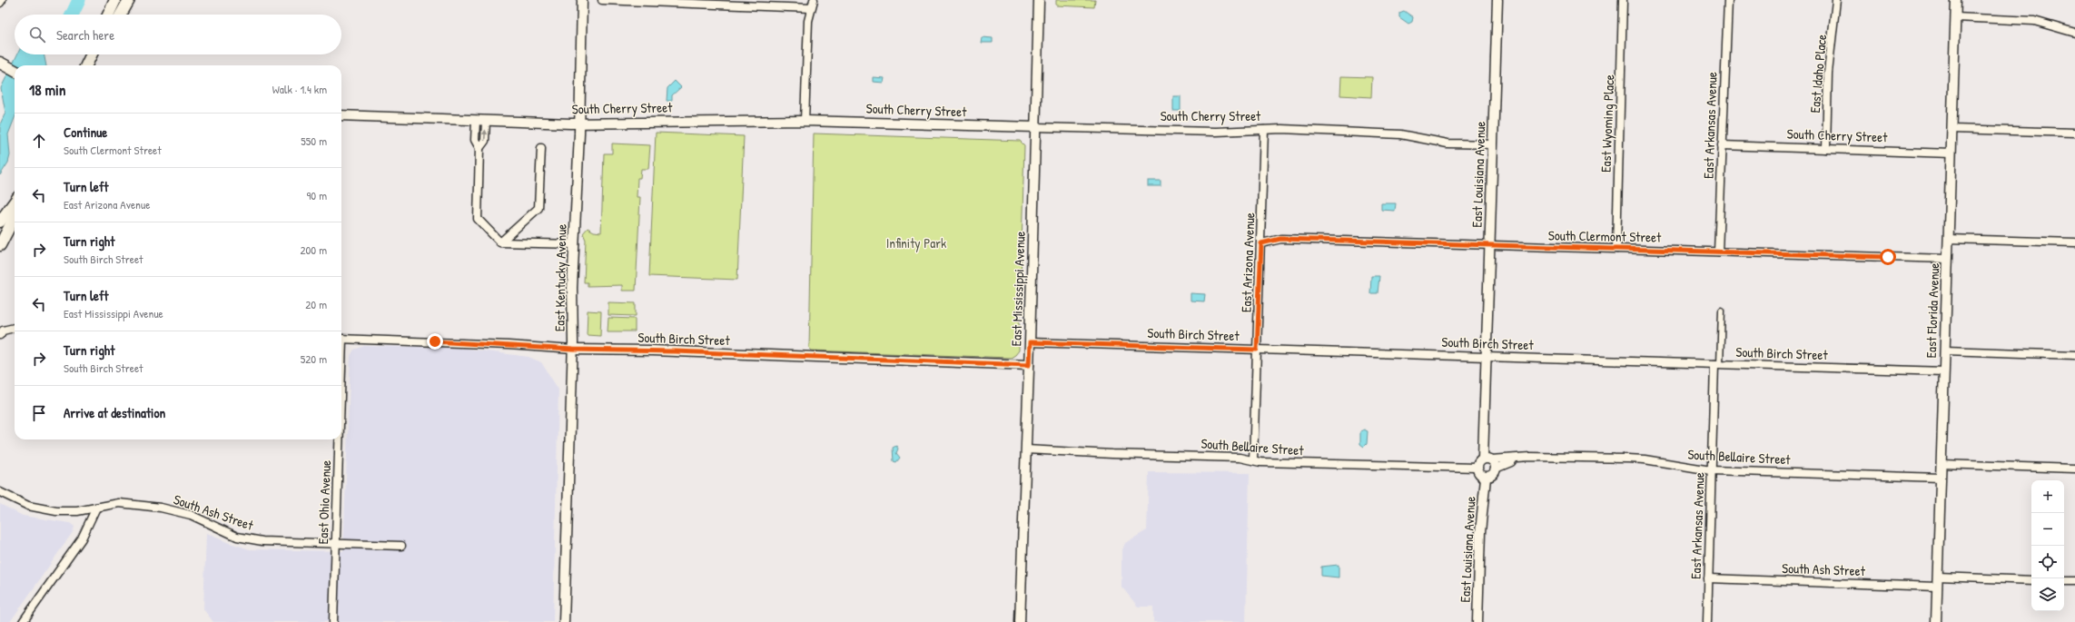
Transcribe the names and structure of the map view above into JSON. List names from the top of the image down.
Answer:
{
  "streets": {
    "street": [
      "East Idaho Place",
      "South Cherry Street",
      "East Wyoming Place",
      "East Arkansas Avenue",
      "East Louisiana Avenue",
      "South Clermont Street",
      "East Arizona Avenue",
      "East Kentucky Avenue",
      "East Mississippi Avenue",
      "East Florida Avenue",
      "South Birch Street",
      "South Bellaire Street",
      "East Ohio Avenue",
      "South Ash Street"
    ]
  },
  "crossings": [
    ["East Idaho Place", "South Cherry Street"],
    ["South Cherry Street", "East Arkansas Avenue"],
    ["South Cherry Street", "East Louisiana Avenue"],
    ["South Cherry Street", "East Arizona Avenue"],
    ["South Cherry Street", "East Kentucky Avenue"],
    ["South Cherry Street", "East Mississippi Avenue"],
    ["South Cherry Street", "East Florida Avenue"],
    ["East Wyoming Place", "South Clermont Street"],
    ["East Arkansas Avenue", "South Clermont Street"],
    ["East Arkansas Avenue", "South Birch Street"],
    ["East Arkansas Avenue", "South Bellaire Street"],
    ["East Arkansas Avenue", "South Ash Street"],
    ["East Louisiana Avenue", "South Clermont Street"],
    ["East Louisiana Avenue", "South Birch Street"],
    ["East Louisiana Avenue", "South Bellaire Street"],
    ["South Clermont Street", "East Arizona Avenue"],
    ["South Clermont Street", "East Florida Avenue"],
    ["East Arizona Avenue", "South Birch Street"],
    ["East Arizona Avenue", "South Bellaire Street"],
    ["East Kentucky Avenue", "South Birch Street"],
    ["East Mississippi Avenue", "South Birch Street"],
    ["East Mississippi Avenue", "South Bellaire Street"],
    ["East Florida Avenue", "South Birch Street"],
    ["East Florida Avenue", "South Bellaire Street"],
    ["East Florida Avenue", "South Ash Street"],
    ["East Ohio Avenue", "South Ash Street"]
  ],
  "parks": ["Infinity Park"],
  "page": {
    "search": "Search here",
    "heading": ["18 min", "Walk · 1.4 km"],
    "list": [
      ["Continue", "South Clermont Street", "550 m"],
      ["Turn left", "East Arizona Avenue", "90 m"],
      ["Turn right", "South Birch Street", "200 m"],
      ["Turn left", "East Mississippi Avenue", "20 m"],
      ["Turn right", "South Birch Street", "520 m"],
      "Arrive at destination"
    ],
    "map_buttons": ["+", "−"]
  }
}
